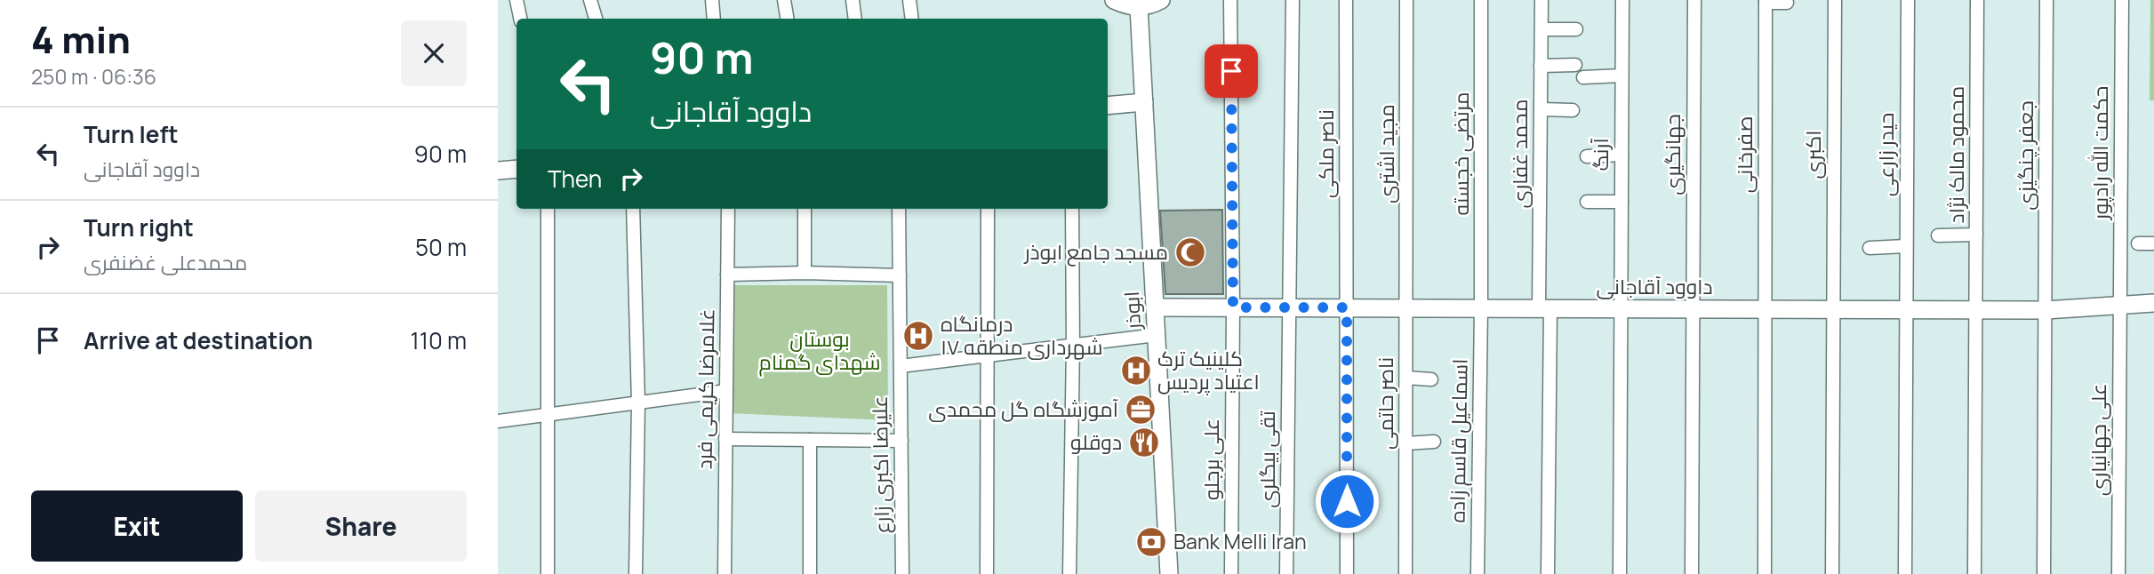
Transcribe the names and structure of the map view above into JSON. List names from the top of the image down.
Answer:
{
  "streets": {
    "street": [
      "حکمت الله رادپور",
      "ناصر ملکی",
      "مجید اشتری",
      "مرتضی خجسته",
      "محمد غفاری",
      "آرنگ",
      "جهانگیری",
      "صفرخانی",
      "اکبری",
      "حیدر زارعی",
      "محمود مالک نژاد",
      "جعفر چنگیزی",
      "داوود آقاجانی",
      "ابوذر",
      "غلامرضا کریمی فرد",
      "ناصر حاتمی",
      "علی جهانیاری",
      "اسماعیل قاسم زاده",
      "علی برجلو",
      "تقی بیگلری",
      "علیرضا اکبری زارع"
    ]
  },
  "crossings": [
    ["حکمت الله رادپور", "داوود آقاجانی"],
    ["حکمت الله رادپور", "علی جهانیاری"],
    ["ناصر ملکی", "داوود آقاجانی"],
    ["مجید اشتری", "داوود آقاجانی"],
    ["مجید اشتری", "ناصر حاتمی"],
    ["مرتضی خجسته", "داوود آقاجانی"],
    ["مرتضی خجسته", "اسماعیل قاسم زاده"],
    ["محمد غفاری", "داوود آقاجانی"],
    ["آرنگ", "داوود آقاجانی"],
    ["جهانگیری", "داوود آقاجانی"],
    ["صفرخانی", "داوود آقاجانی"],
    ["اکبری", "داوود آقاجانی"],
    ["حیدر زارعی", "داوود آقاجانی"],
    ["محمود مالک نژاد", "داوود آقاجانی"],
    ["جعفر چنگیزی", "داوود آقاجانی"],
    ["داوود آقاجانی", "ابوذر"],
    ["داوود آقاجانی", "ناصر حاتمی"],
    ["داوود آقاجانی", "علی جهانیاری"],
    ["داوود آقاجانی", "اسماعیل قاسم زاده"],
    ["داوود آقاجانی", "علی برجلو"],
    ["داوود آقاجانی", "تقی بیگلری"]
  ],
  "parks": ["بوستان شهدای گمنام"],
  "places": {
    "mosque": ["مسجد جامع ابوذر"],
    "hospital": ["درمانگاه شهرداری منطقه ۱۷", "کلینیک ترک اعتیاد پردیس"],
    "office": ["آموزشگاه گل محمدی"],
    "restaurant": ["دوقلو"],
    "bank": ["Bank Melli Iran"]
  },
  "page": {
    "heading": ["4 min", "250 m · 06:36"],
    "turn": ["90 m", "داوود آقاجانی"],
    "list": [
      {
        "name": "Turn left",
        "note": "داوود آقاجانی",
        "value": "90 m"
      },
      {
        "name": "Turn right",
        "note": "محمدعلی غضنفری",
        "value": "50 m"
      },
      {
        "name": "Arrive at destination",
        "value": "110 m"
      }
    ],
    "then": "Then",
    "buttons": ["Exit", "Share"]
  }
}
